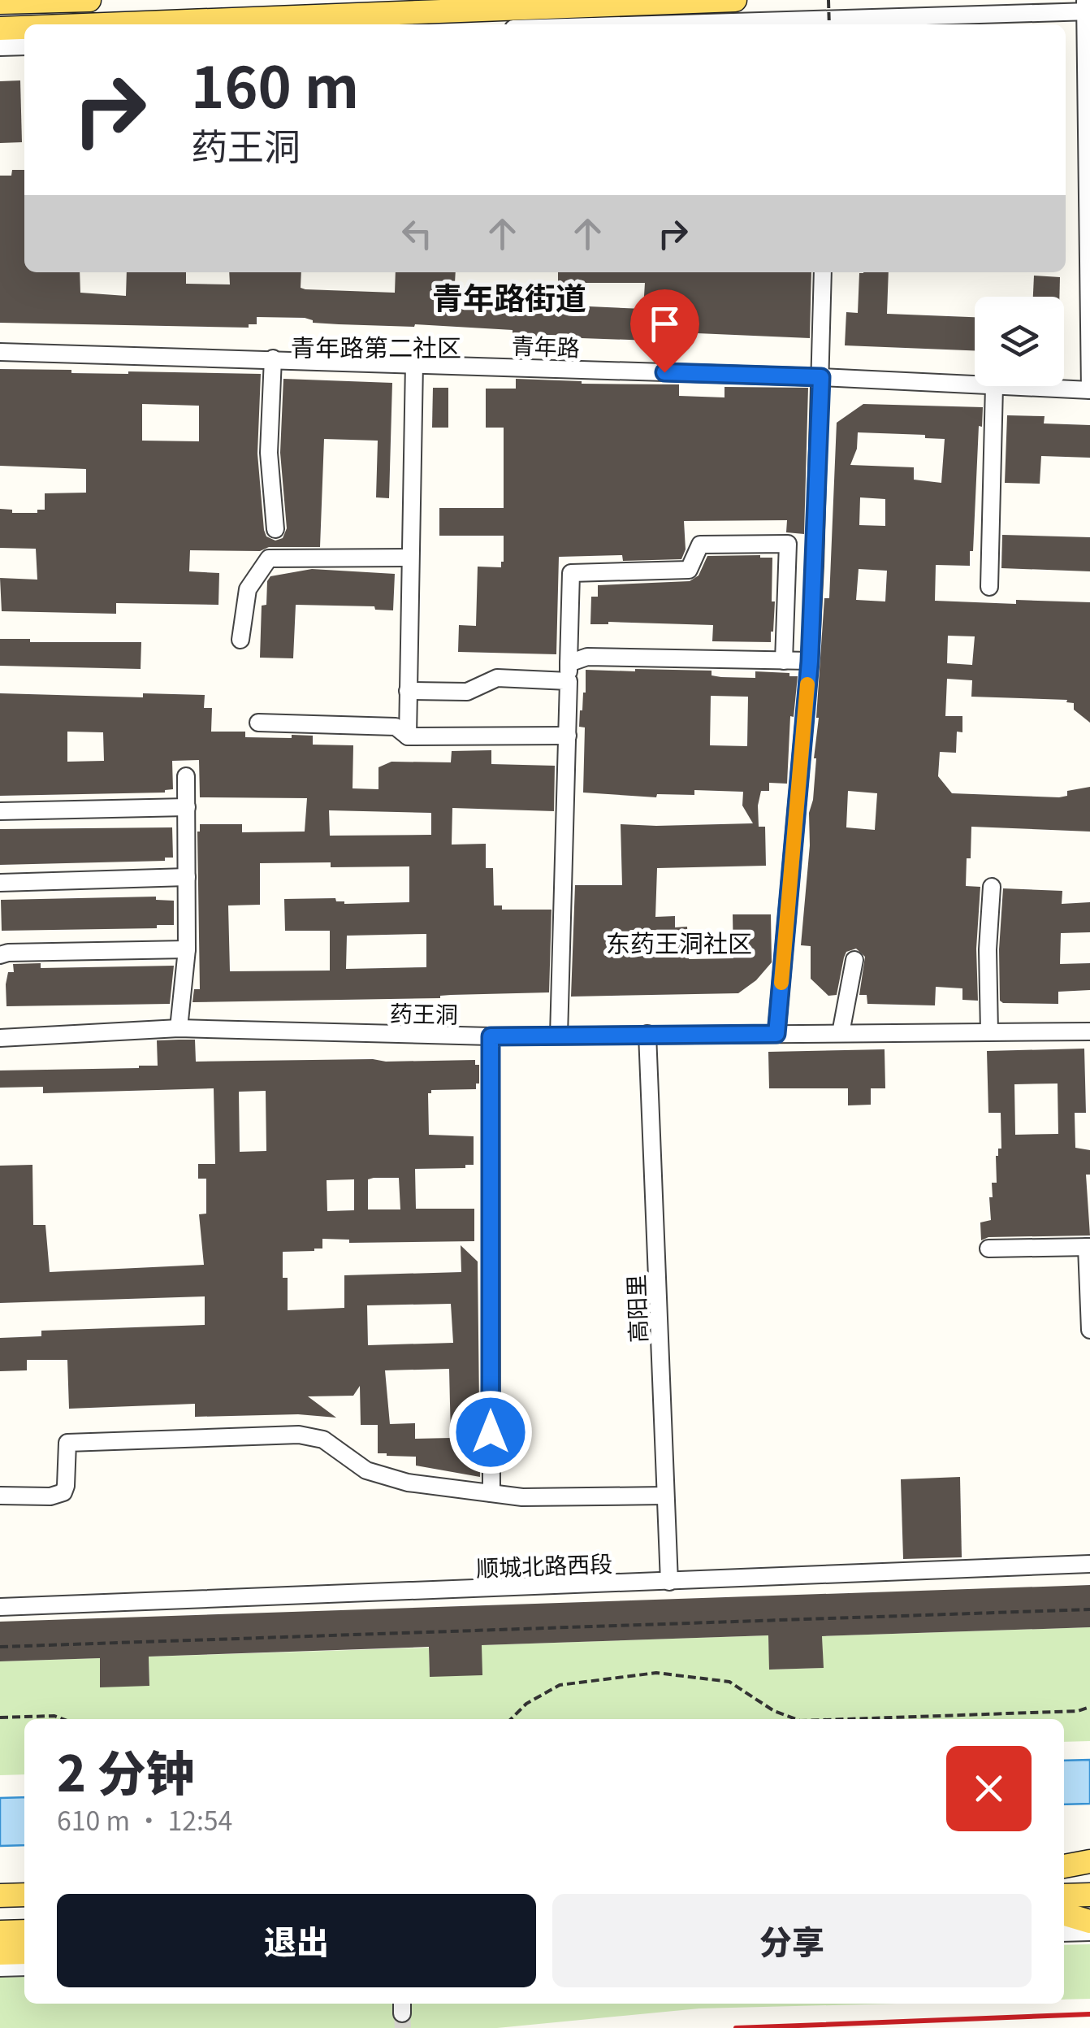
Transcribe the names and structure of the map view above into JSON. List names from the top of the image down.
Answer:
{
  "streets": {
    "street": [
      "青年路",
      "药王洞",
      "高阳里",
      "顺城北路西段"
    ]
  },
  "crossings": [
    ["药王洞", "高阳里"],
    ["高阳里", "顺城北路西段"]
  ],
  "districts": ["青年路街道", "青年路第二社区", "东药王洞社区"],
  "page": {
    "turn": ["160 m", "药王洞"],
    "heading": ["2 分钟", "610 m · 12:54"],
    "buttons": ["退出", "分享"]
  }
}
